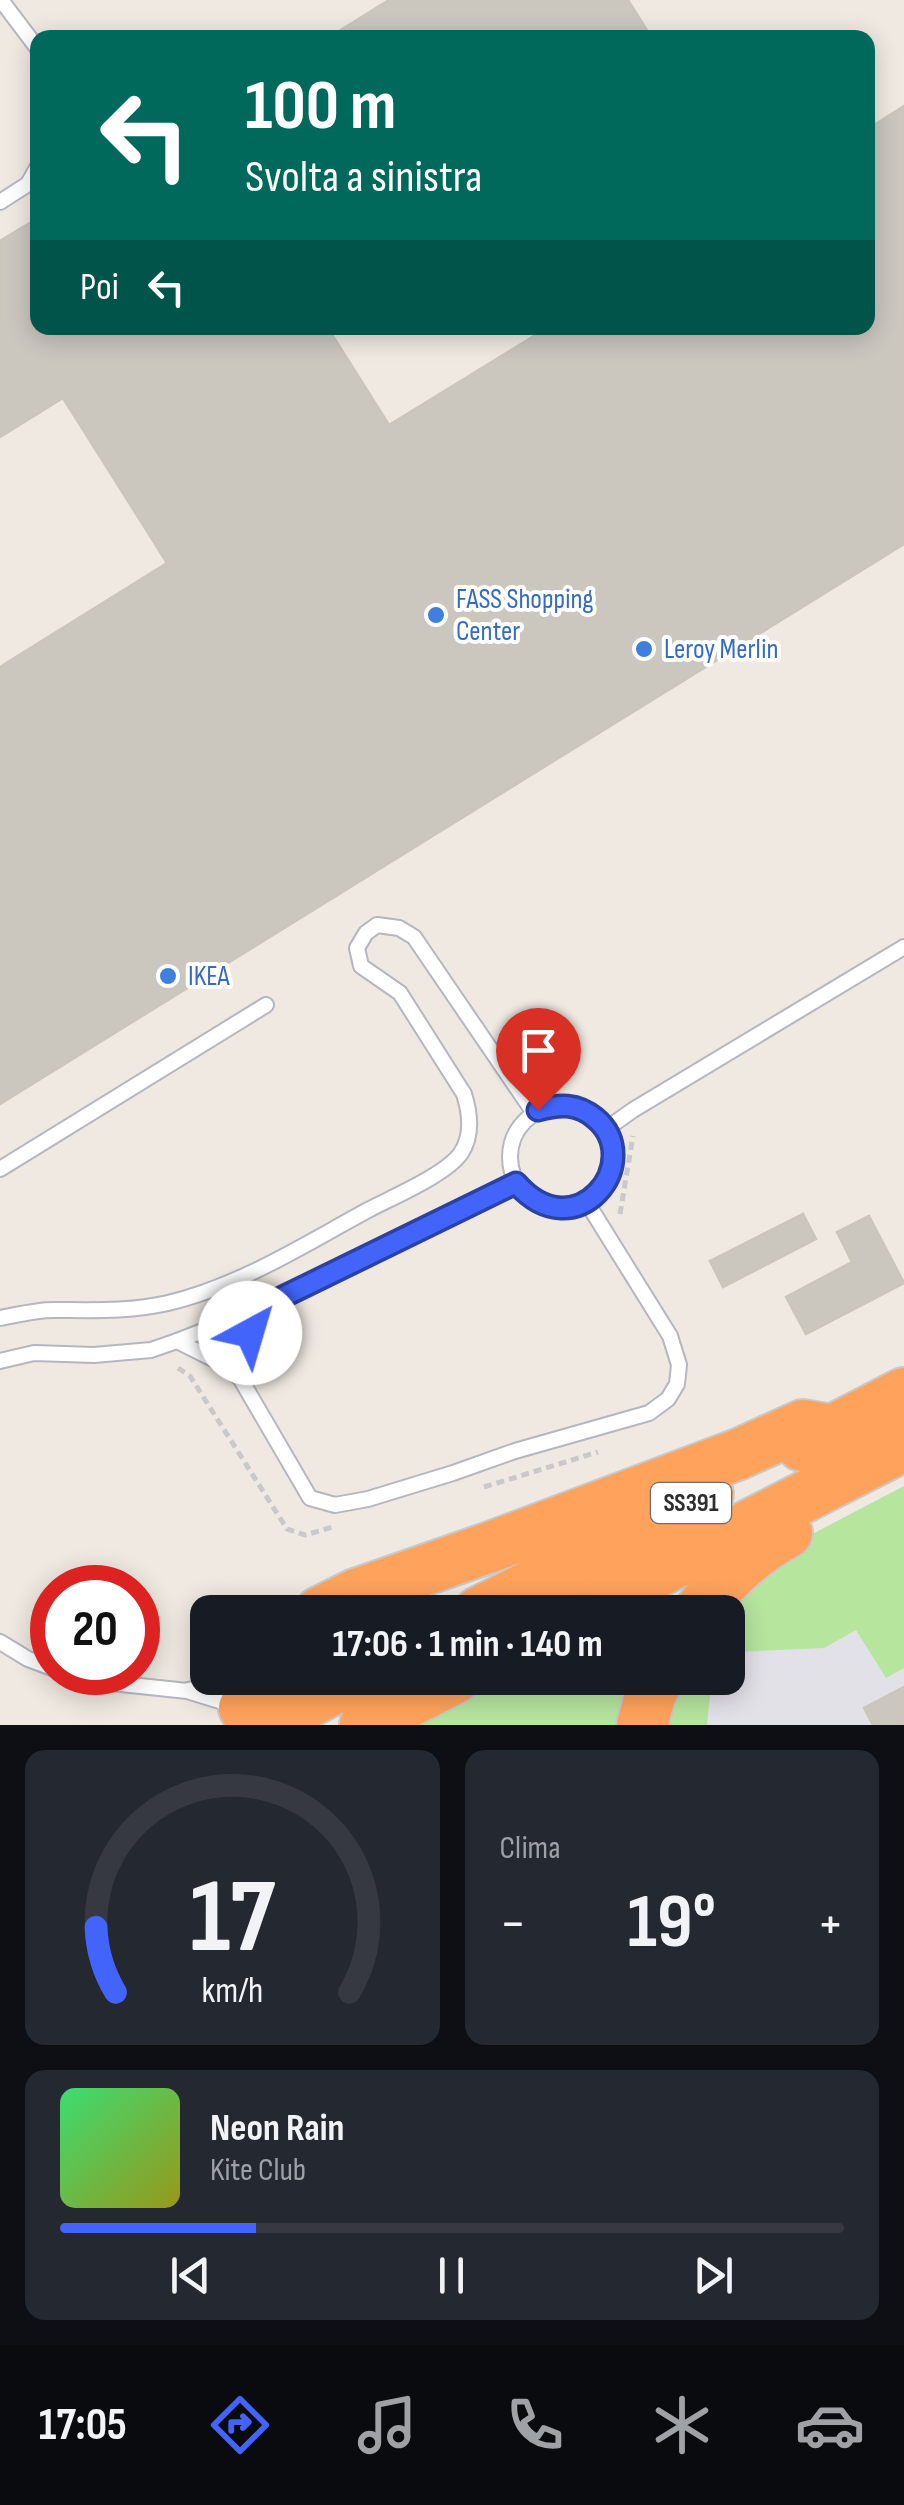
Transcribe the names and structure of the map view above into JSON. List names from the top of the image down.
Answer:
{
  "streets": {
    "highway": ["SS391"]
  },
  "places": ["FASS Shopping Center", "Leroy Merlin", "IKEA"],
  "page": {
    "turn": ["100 m", "Svolta a sinistra"],
    "then": "Poi",
    "limit": "20",
    "trip": "17:06 · 1 min · 140 m",
    "tile": "Clima",
    "heat": ["−", "19°", "+"],
    "song": ["Neon Rain", "Kite Club"],
    "tabs": "17:05",
    "gauge": ["17", "km/h"]
  }
}
